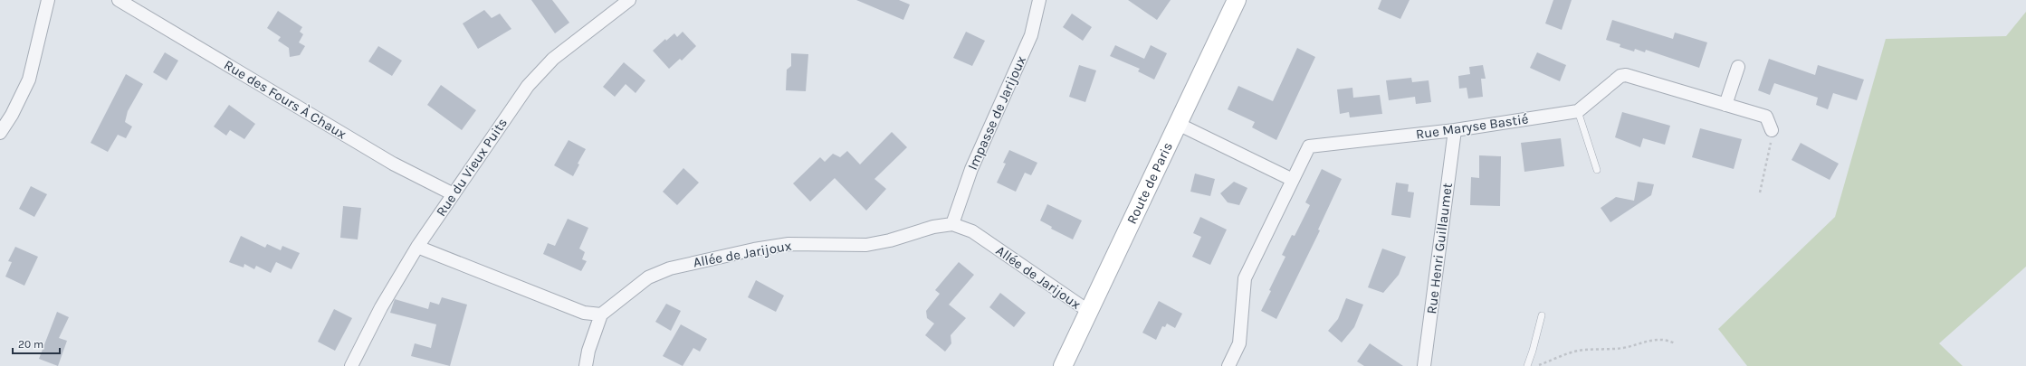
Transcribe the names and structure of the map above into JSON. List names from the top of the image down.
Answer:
{
  "streets": {
    "main road": ["Route de Paris"],
    "street": [
      "Rue des Fours À Chaux",
      "Impasse de Jarijoux",
      "Rue Maryse Bastié",
      "Rue du Vieux Puits",
      "Rue Henri Guillaumet",
      "Allée de Jarijoux"
    ]
  },
  "crossings": [
    ["Rue des Fours À Chaux", "Rue du Vieux Puits"],
    ["Impasse de Jarijoux", "Allée de Jarijoux"],
    ["Rue Maryse Bastié", "Rue Henri Guillaumet"],
    ["Route de Paris", "Allée de Jarijoux"]
  ],
  "scale_bar": "20 m"
}
